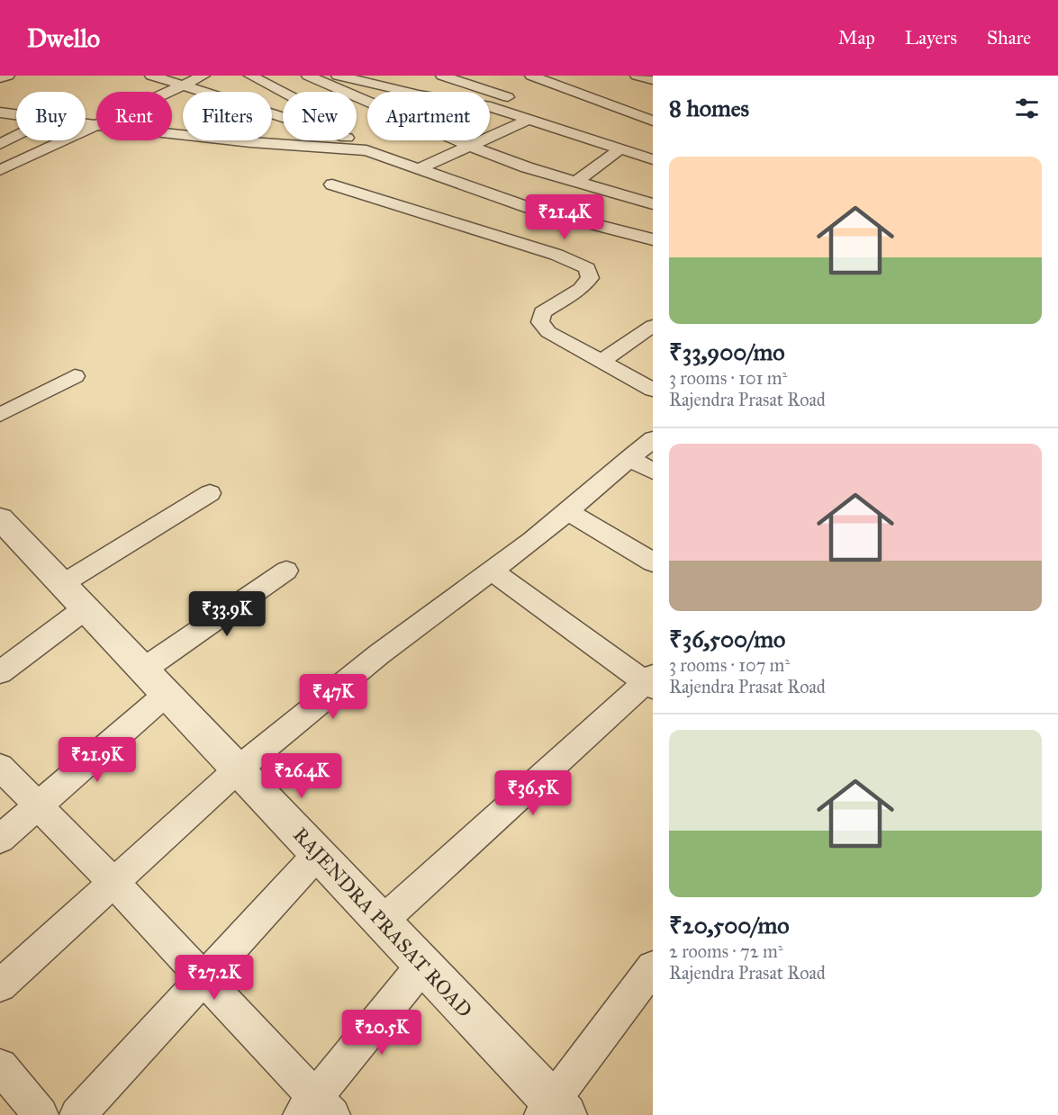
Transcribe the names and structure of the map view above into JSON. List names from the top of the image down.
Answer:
{
  "streets": {
    "street": ["RAJENDRA PRASAT ROAD"]
  },
  "page": {
    "header": "Dwello",
    "nav": ["Map", "Layers", "Share"],
    "heading": "8 homes",
    "chip": [
      "Buy",
      "Rent",
      "Filters",
      "New",
      "Apartment"
    ],
    "list": [
      {
        "name": "₹33,900/mo",
        "note": "3 rooms · 101 m² · Rajendra Prasat Road"
      },
      {
        "name": "₹36,500/mo",
        "note": "3 rooms · 107 m² · Rajendra Prasat Road"
      },
      {
        "name": "₹20,500/mo",
        "note": "2 rooms · 72 m² · Rajendra Prasat Road"
      }
    ],
    "price": [
      "₹21.4K",
      "₹33.9K",
      "₹47K",
      "₹21.9K",
      "₹26.4K",
      "₹36.5K",
      "₹27.2K",
      "₹20.5K"
    ]
  }
}
